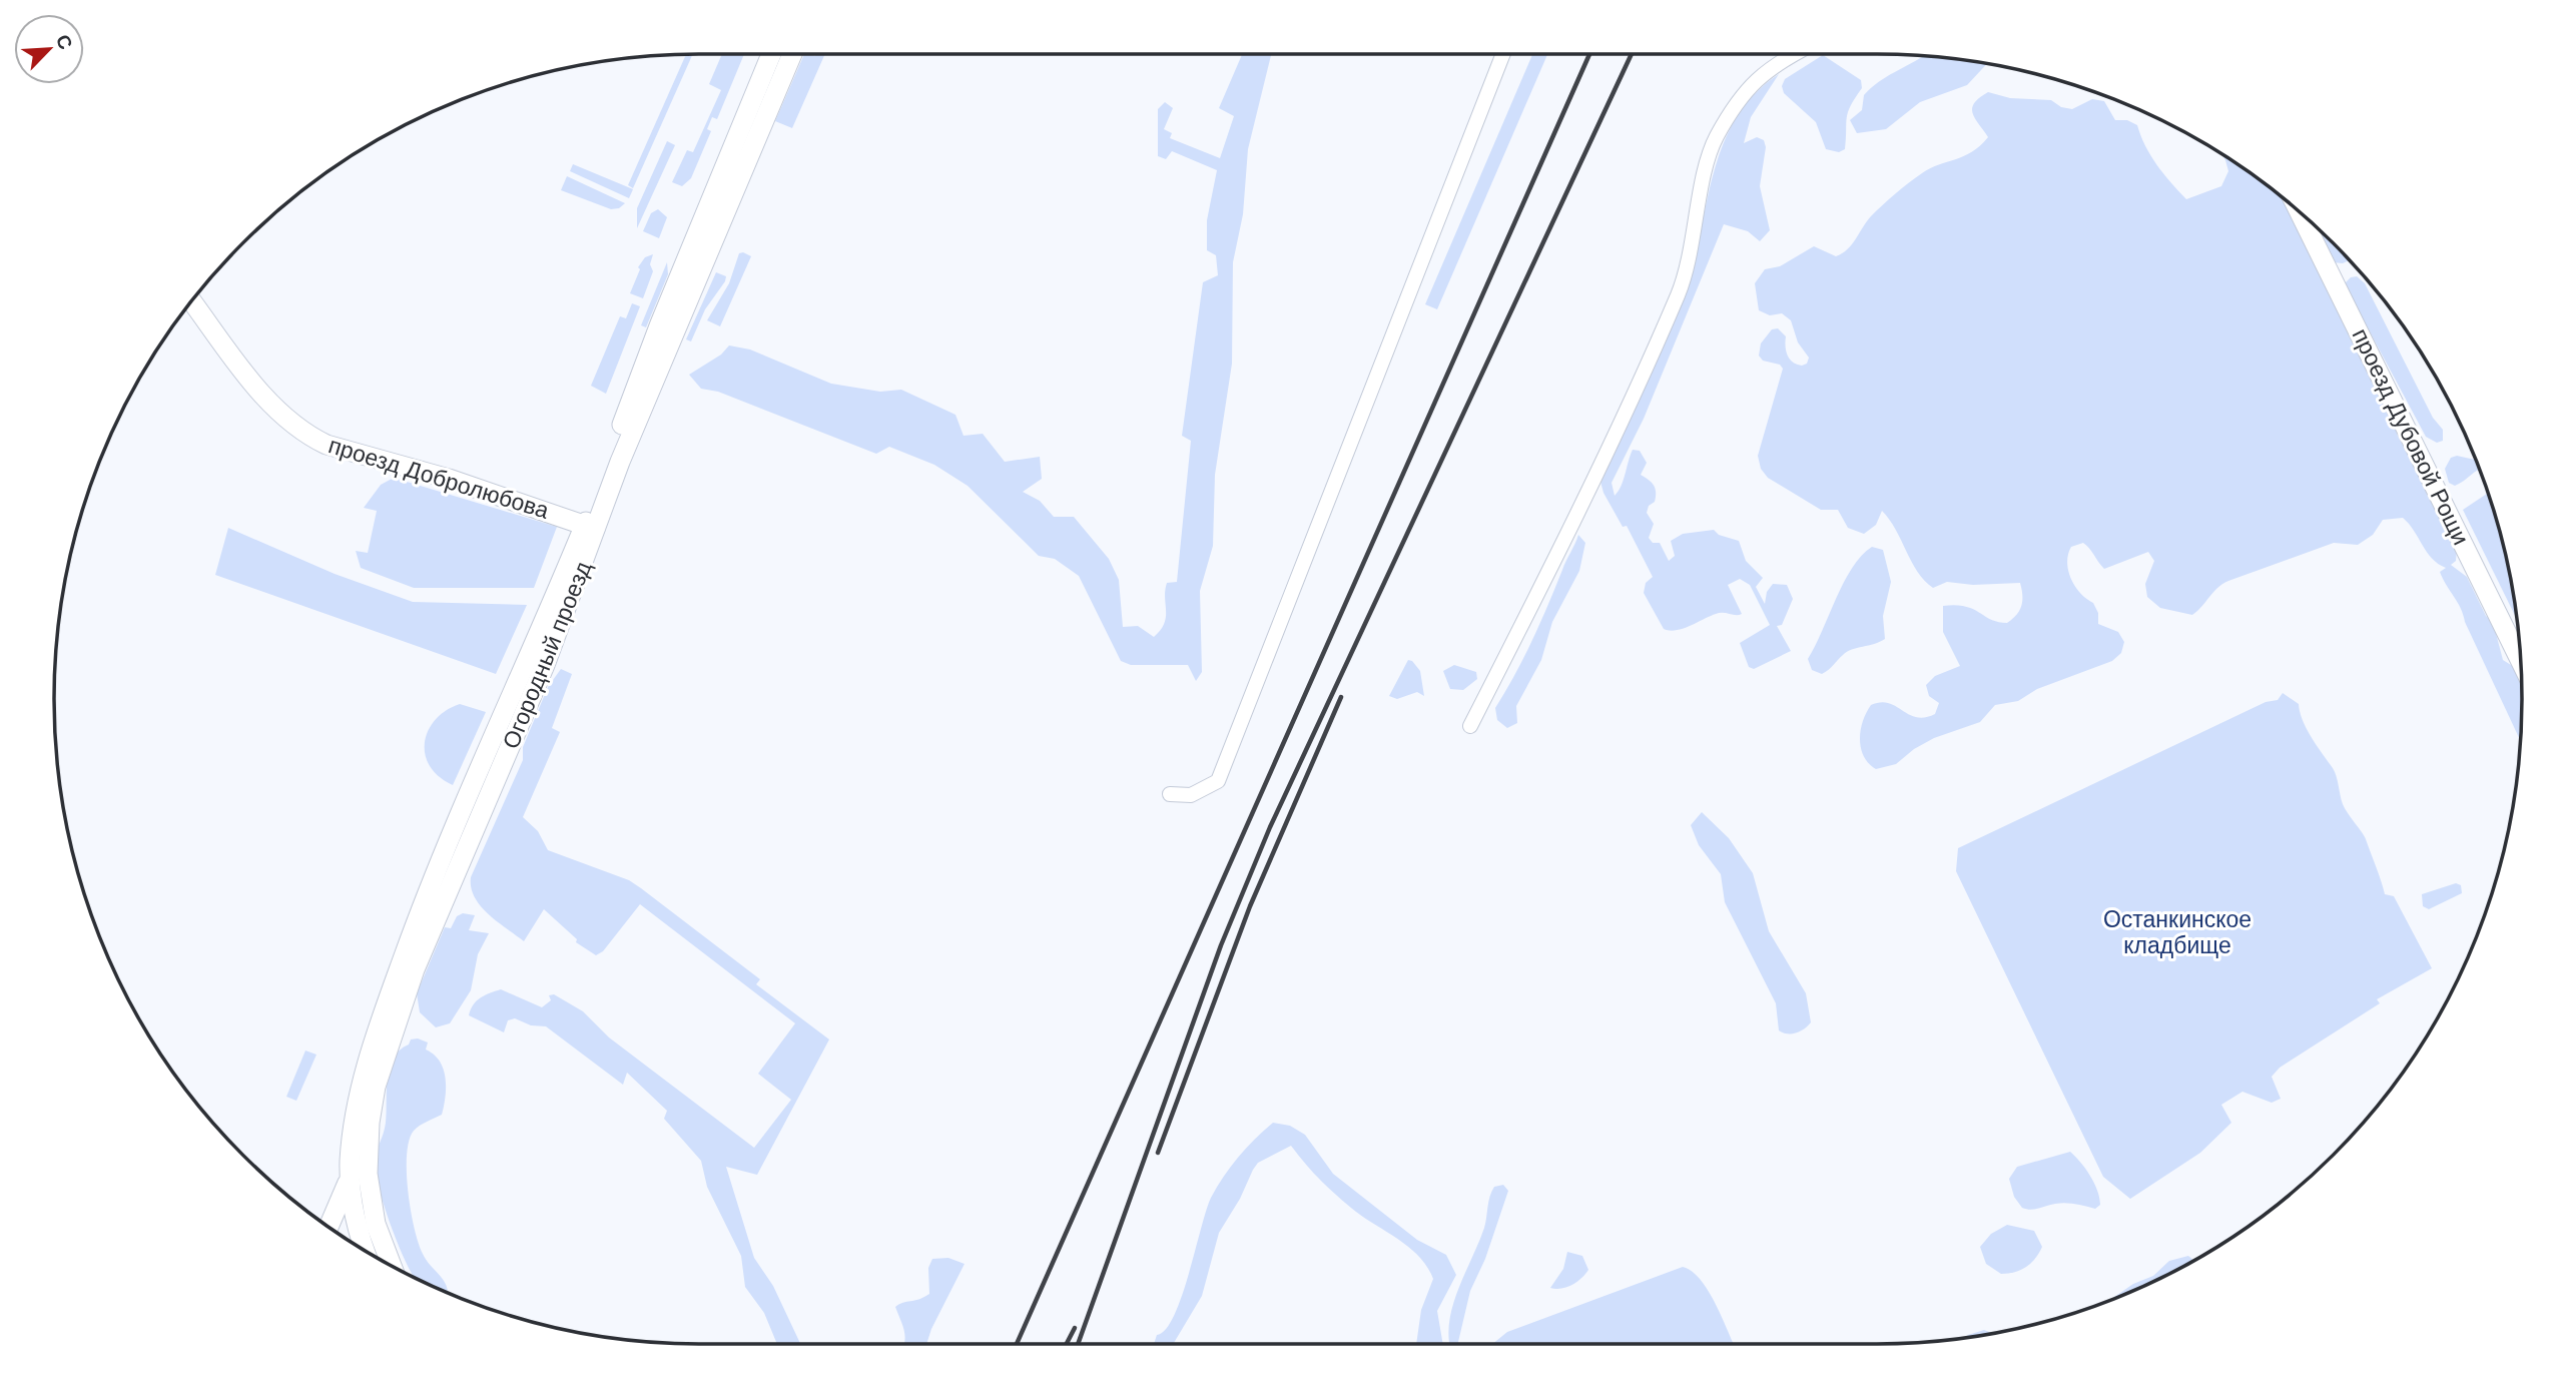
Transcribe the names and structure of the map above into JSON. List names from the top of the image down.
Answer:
{
  "streets": {
    "main road": ["проезд Дубовой Рощи", "проезд Добролюбова", "Огородный проезд"]
  },
  "crossings": [
    ["проезд Добролюбова", "Огородный проезд"]
  ],
  "parks": ["Останкинское кладбище"],
  "north": "top right"
}
